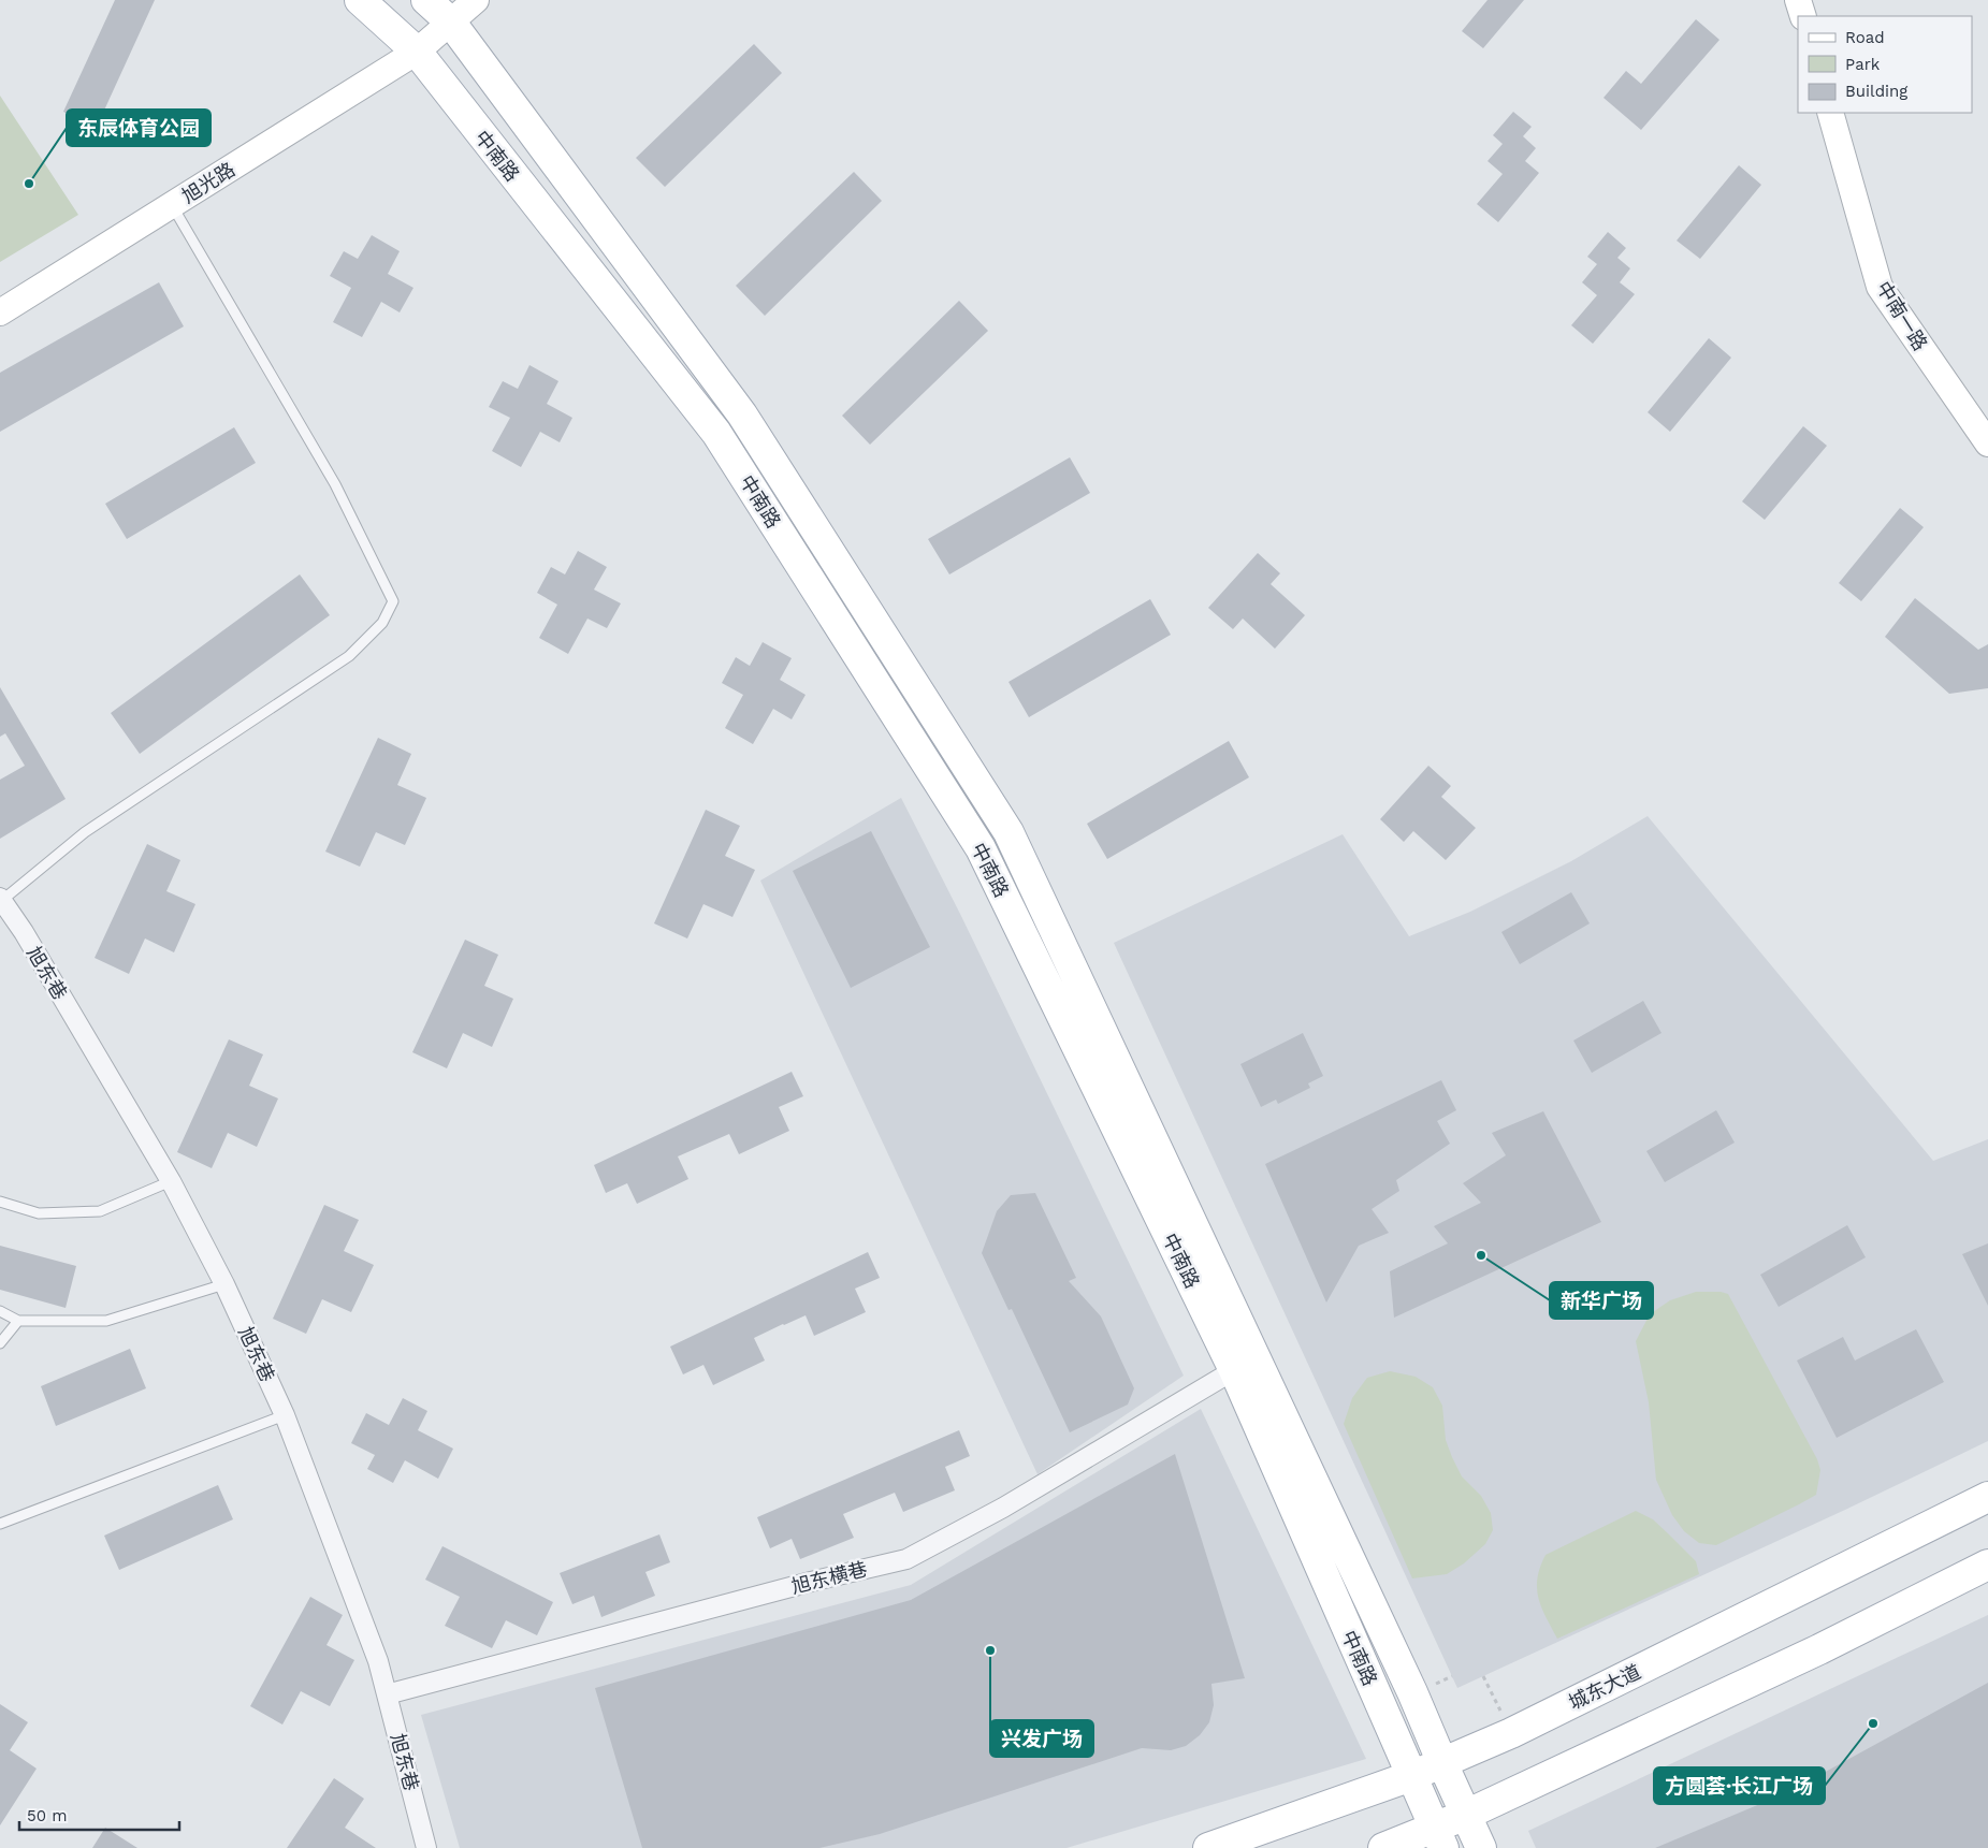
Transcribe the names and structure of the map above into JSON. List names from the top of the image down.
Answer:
{
  "streets": {
    "main road": ["中南路", "城东大道"],
    "street": [
      "旭光路",
      "中南一路",
      "旭东巷",
      "旭东横巷"
    ]
  },
  "crossings": [
    ["中南路", "旭光路"],
    ["中南路", "旭东横巷"],
    ["中南路", "城东大道"],
    ["旭东巷", "旭东横巷"]
  ],
  "places": [
    "东辰体育公园",
    "新华广场",
    "兴发广场",
    "方圆荟·长江广场"
  ],
  "legend": ["Road", "Park", "Building"],
  "scale_bar": "50 m"
}
